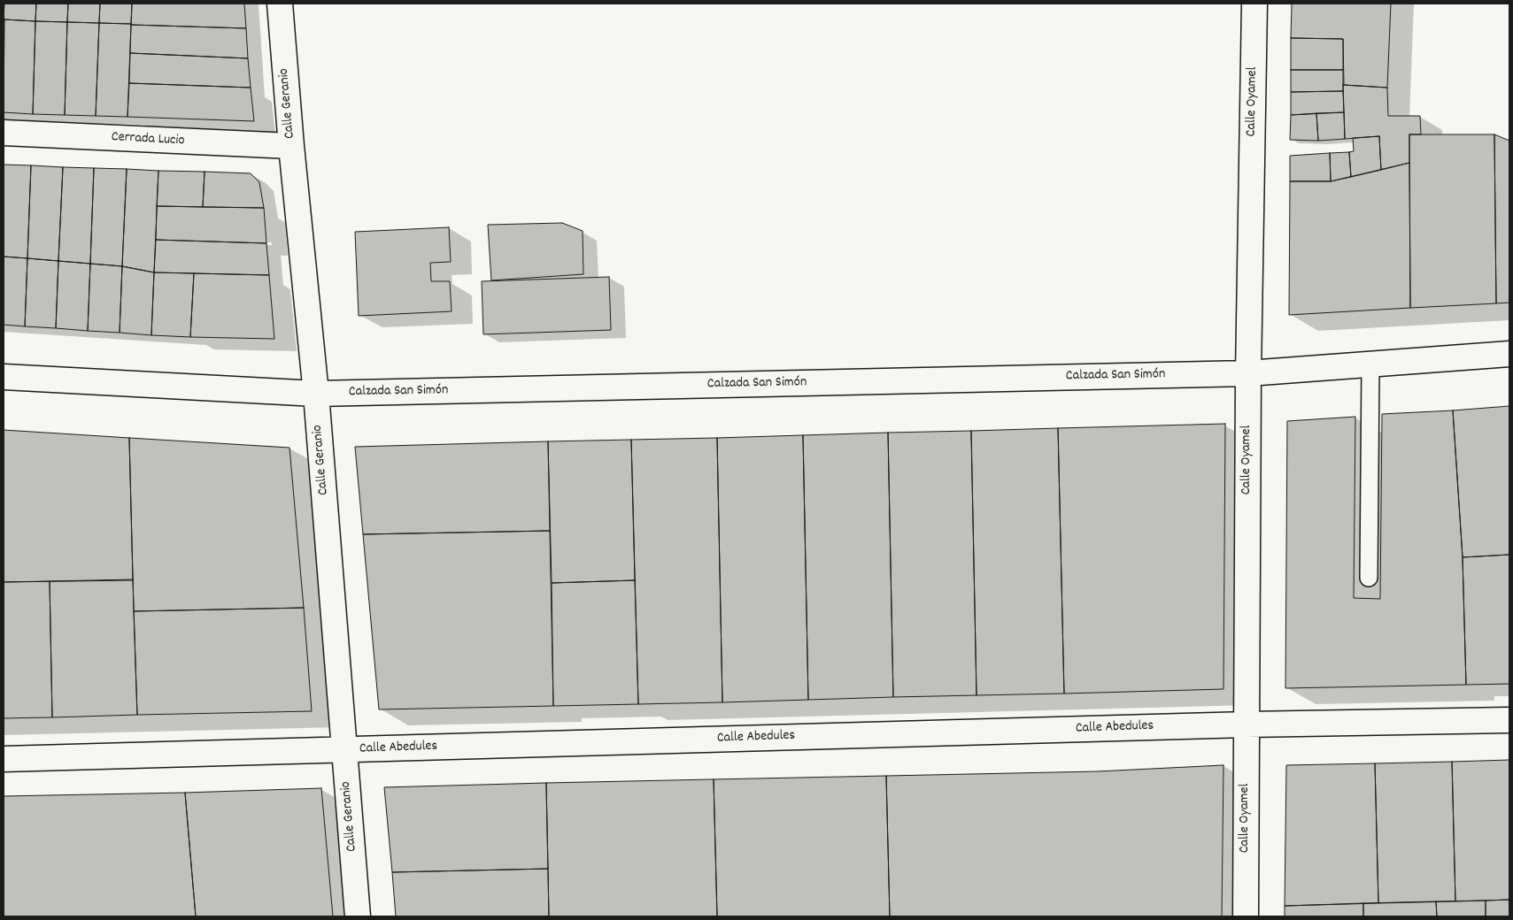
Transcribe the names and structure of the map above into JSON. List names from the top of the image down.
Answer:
{
  "streets": {
    "street": [
      "Calle Oyamel",
      "Calle Geranio",
      "Cerrada Lucio",
      "Calzada San Simón",
      "Calle Abedules"
    ]
  },
  "crossings": [
    ["Calle Oyamel", "Calzada San Simón"],
    ["Calle Oyamel", "Calle Abedules"],
    ["Calle Geranio", "Cerrada Lucio"],
    ["Calle Geranio", "Calzada San Simón"],
    ["Calle Geranio", "Calle Abedules"]
  ]
}
